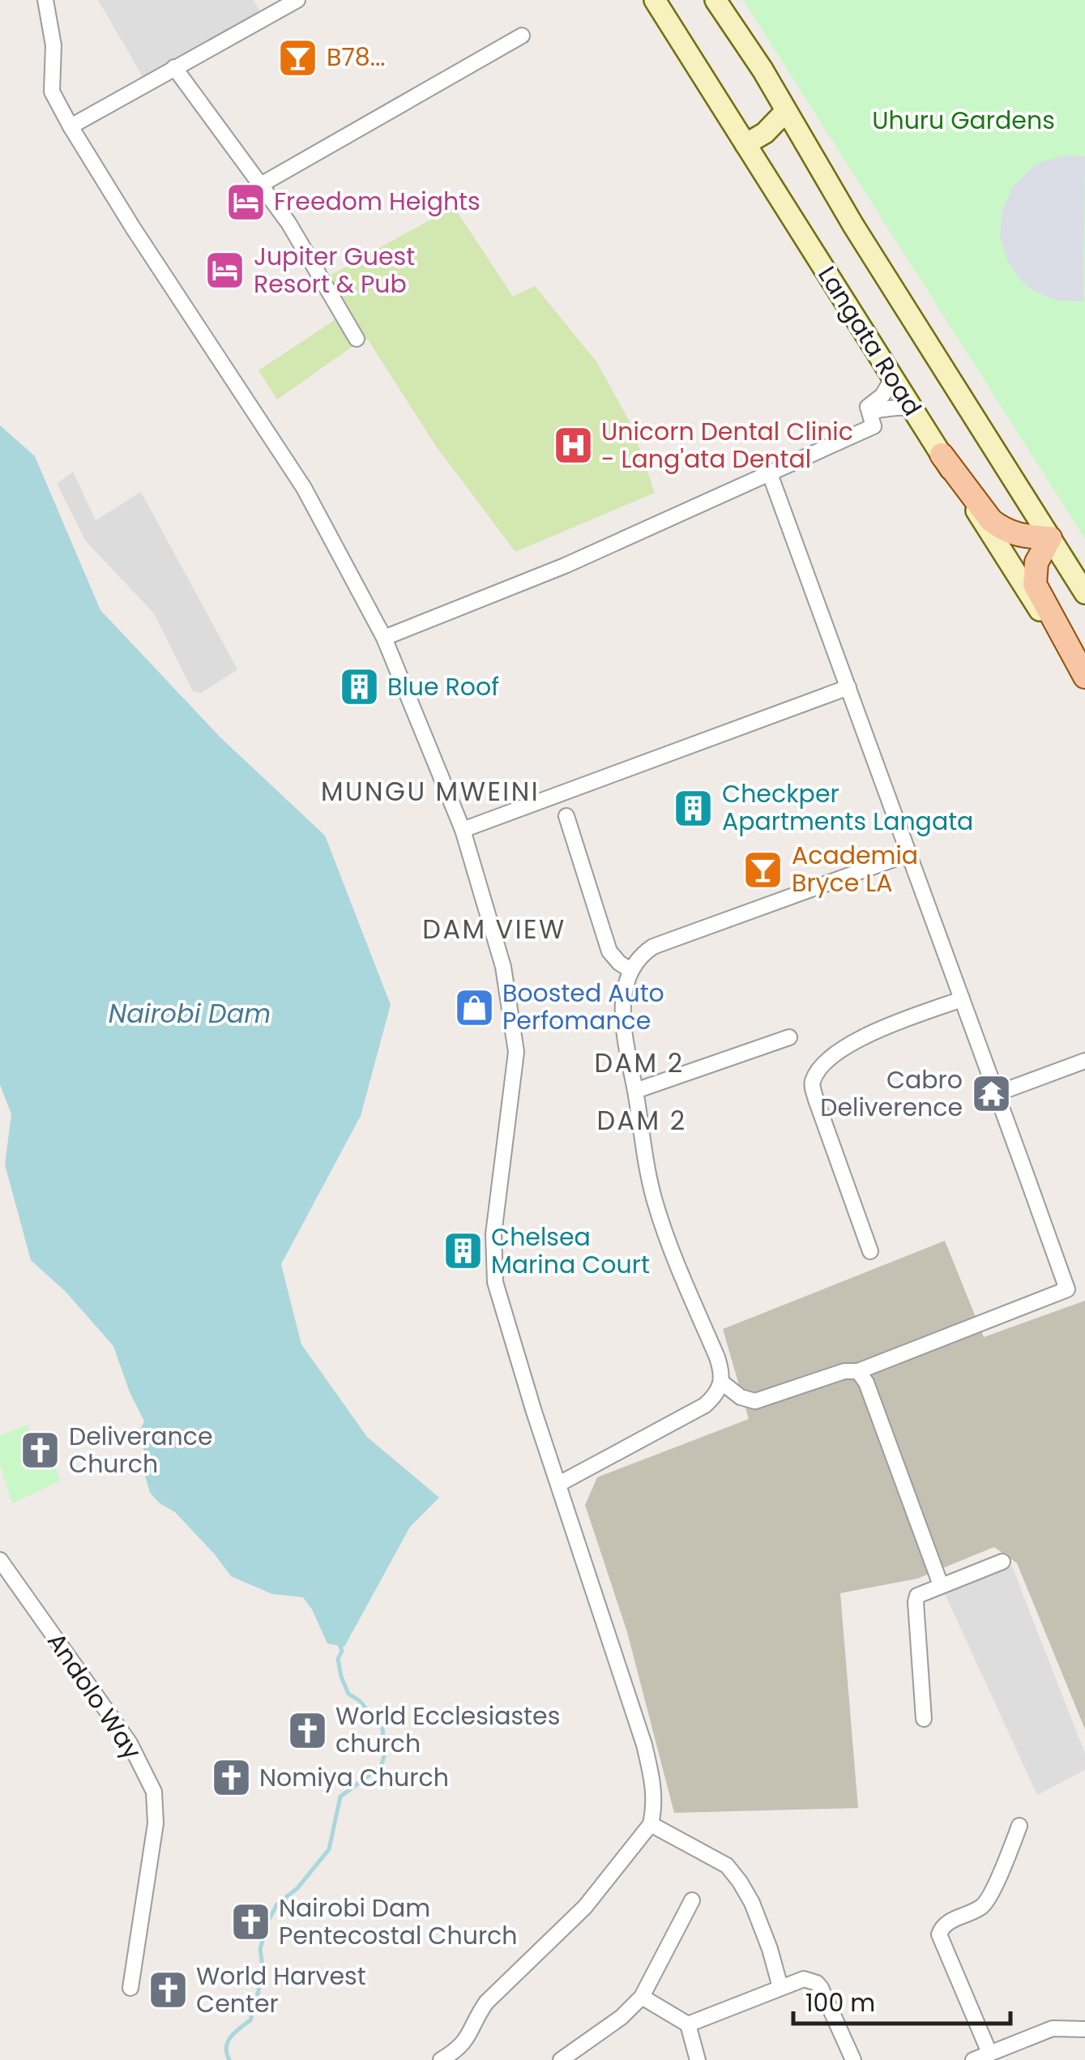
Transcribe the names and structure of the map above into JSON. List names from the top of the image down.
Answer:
{
  "streets": {
    "main road": ["Langata Road"],
    "street": ["Andolo Way"]
  },
  "districts": [
    "MUNGU MWEINI",
    "DAM VIEW",
    "DAM 2",
    "DAM 2"
  ],
  "water": ["Nairobi Dam"],
  "parks": ["Uhuru Gardens"],
  "places": {
    "bar": ["B78...", "Academia Bryce LA"],
    "hotel": ["Freedom Heights", "Jupiter Guest Resort & Pub"],
    "hospital": ["Unicorn Dental Clinic - Lang'ata Dental"],
    "building": ["Blue Roof", "Checkper Apartments Langata", "Chelsea Marina Court"],
    "shop": ["Boosted Auto Perfomance"],
    "temple": ["Cabro Deliverence"],
    "church": [
      "Deliverance Church",
      "World Ecclesiastes church",
      "Nomiya Church",
      "Nairobi Dam Pentecostal Church",
      "World Harvest Center"
    ]
  },
  "scale_bar": "100 m"
}
